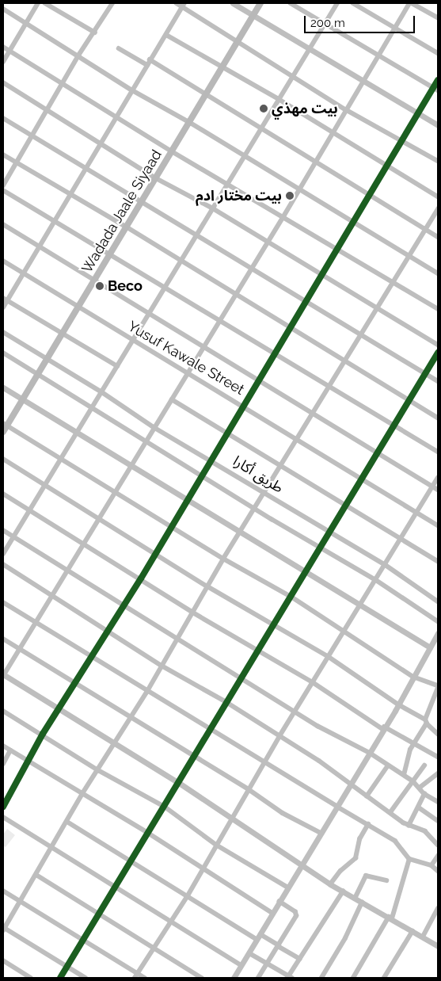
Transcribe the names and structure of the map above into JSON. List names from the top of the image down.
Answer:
{
  "streets": {
    "main road": ["Wadada Jaale Siyaad"],
    "street": ["Yusuf Kawale Street", "طريق أكارا"]
  },
  "crossings": [
    ["Wadada Jaale Siyaad", "Yusuf Kawale Street"],
    ["Wadada Jaale Siyaad", "طريق أكارا"]
  ],
  "places": ["بيت مهذي", "بيت مختار ادم", "Beco"],
  "scale_bar": "200 m"
}
